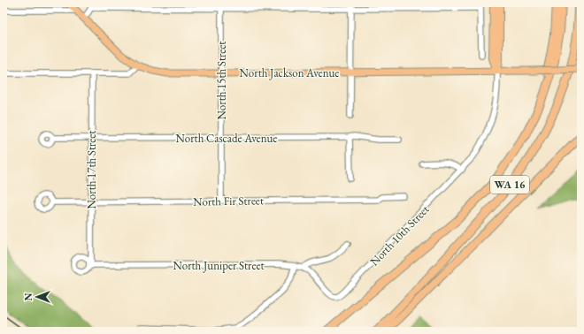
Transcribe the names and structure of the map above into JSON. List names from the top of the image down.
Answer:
{
  "streets": {
    "highway": ["WA 16"],
    "main road": ["North Jackson Avenue"],
    "street": [
      "North 15th Street",
      "North Cascade Avenue",
      "North 17th Street",
      "North Fir Street",
      "North 10th Street",
      "North Juniper Street"
    ]
  },
  "crossings": [
    ["North Jackson Avenue", "North 15th Street"],
    ["North Jackson Avenue", "North 10th Street"],
    ["North 15th Street", "North Cascade Avenue"],
    ["North 15th Street", "North Fir Street"],
    ["North Cascade Avenue", "North 17th Street"],
    ["North 17th Street", "North Fir Street"],
    ["North 17th Street", "North Juniper Street"],
    ["North 10th Street", "North Juniper Street"]
  ],
  "north": "left"
}
